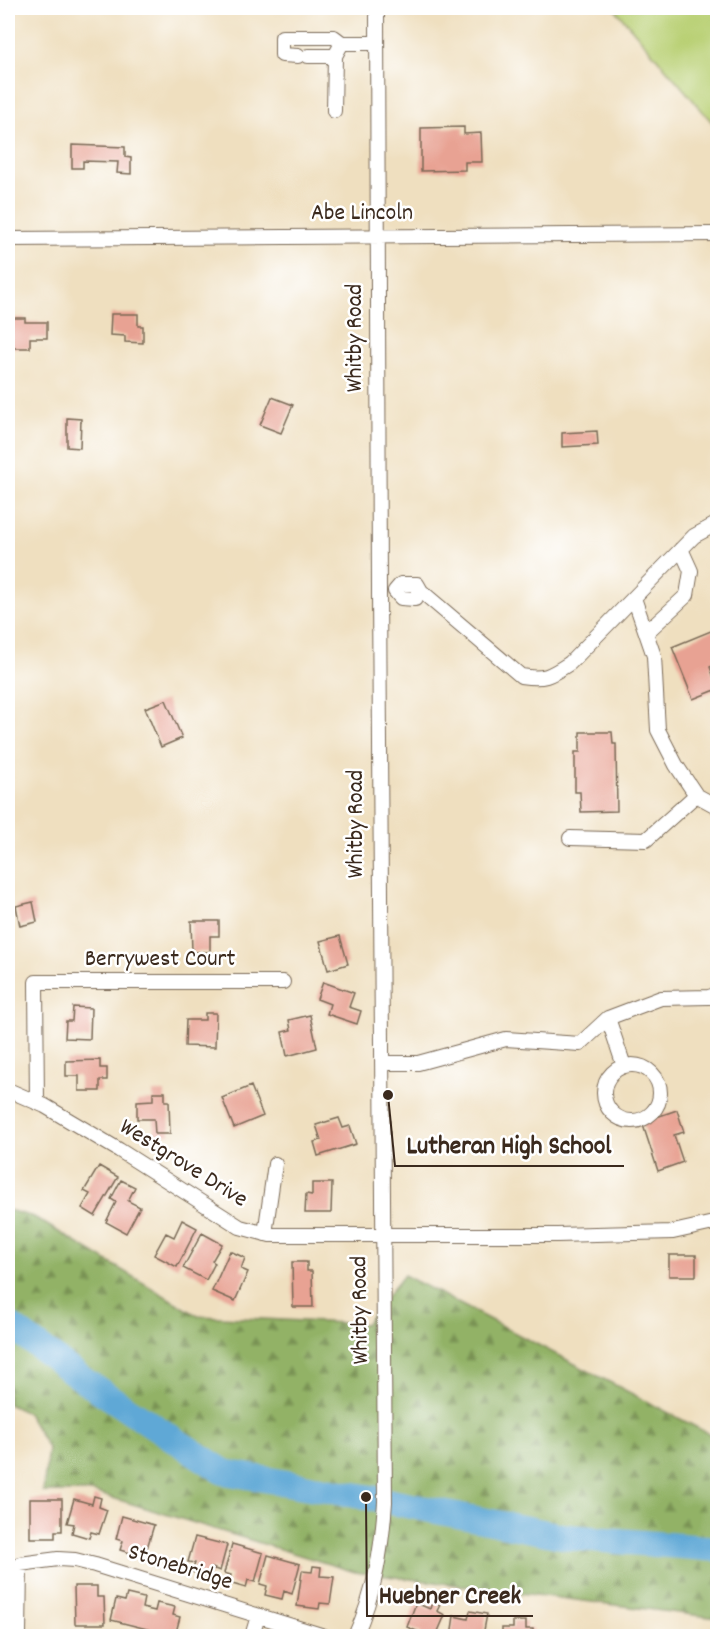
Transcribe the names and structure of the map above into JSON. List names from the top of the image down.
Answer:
{
  "streets": {
    "street": [
      "Abe Lincoln",
      "Whitby Road",
      "Berrywest Court",
      "Westgrove Drive",
      "Stonebridge"
    ]
  },
  "crossings": [
    ["Abe Lincoln", "Whitby Road"],
    ["Whitby Road", "Westgrove Drive"],
    ["Berrywest Court", "Westgrove Drive"]
  ],
  "places": ["Lutheran High School", "Huebner Creek"]
}
